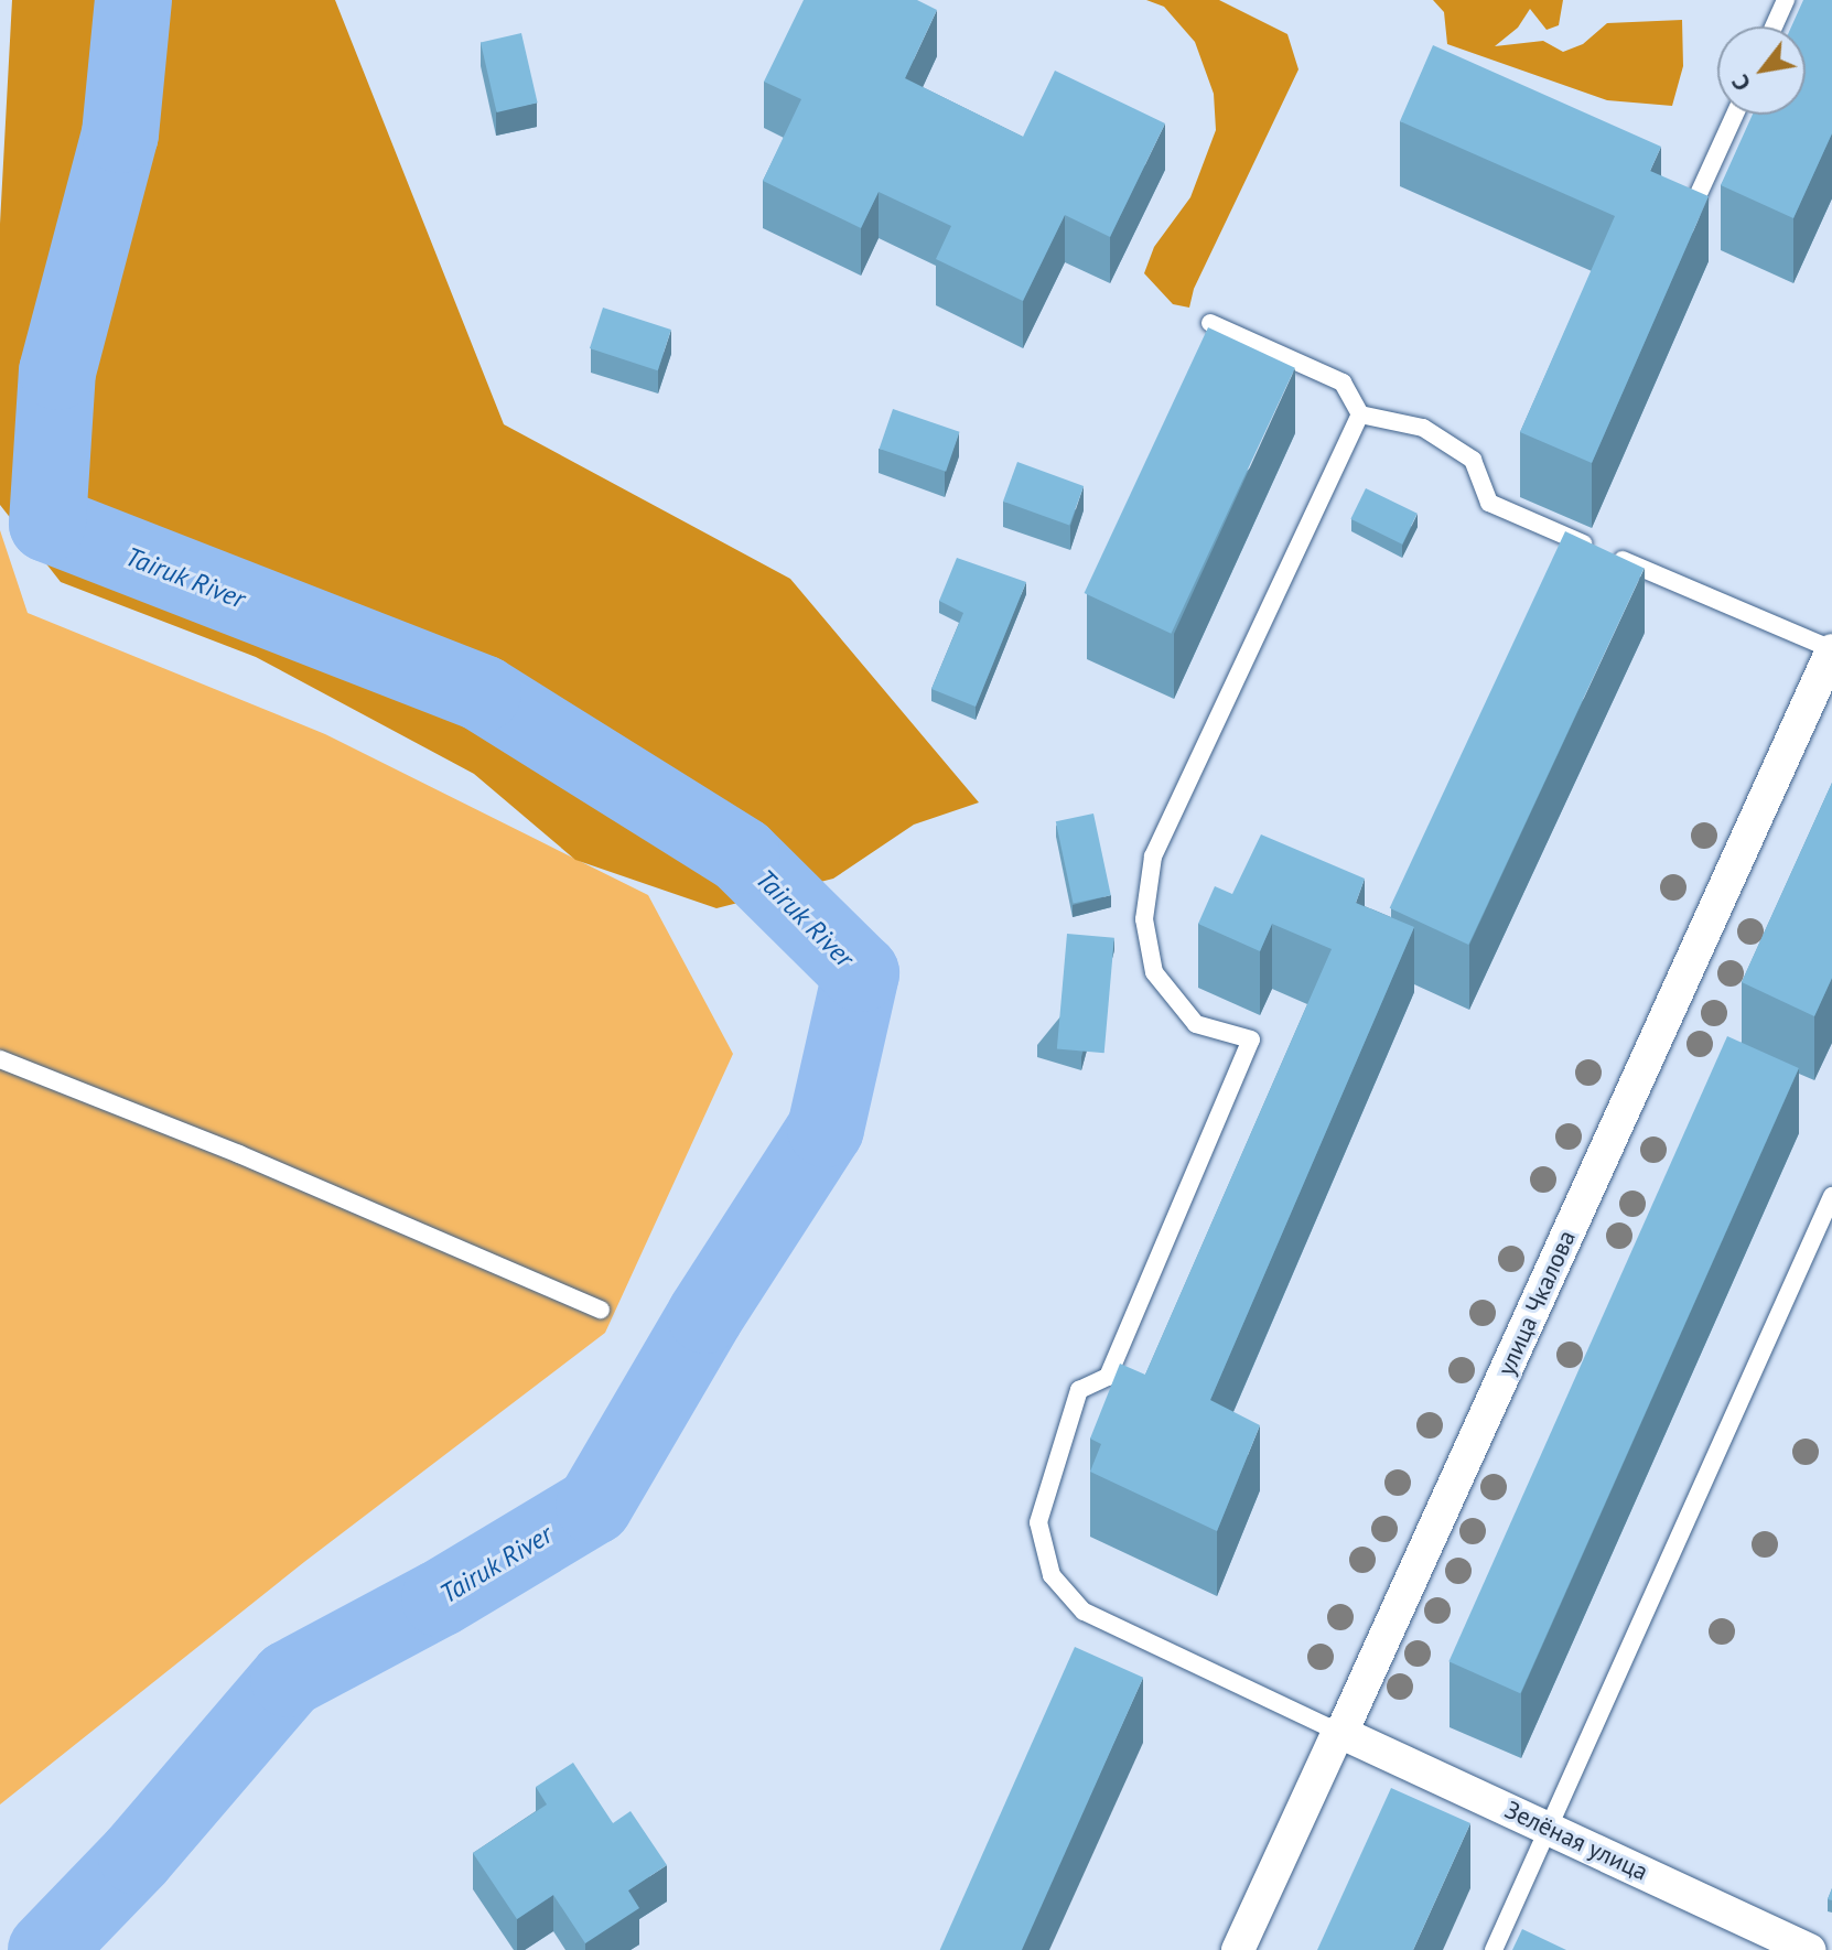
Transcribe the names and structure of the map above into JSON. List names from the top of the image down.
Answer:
{
  "streets": {
    "street": ["улица Чкалова", "Зелёная улица"]
  },
  "crossings": [
    ["улица Чкалова", "Зелёная улица"]
  ],
  "water": ["Tairuk River"],
  "north": "bottom left"
}
